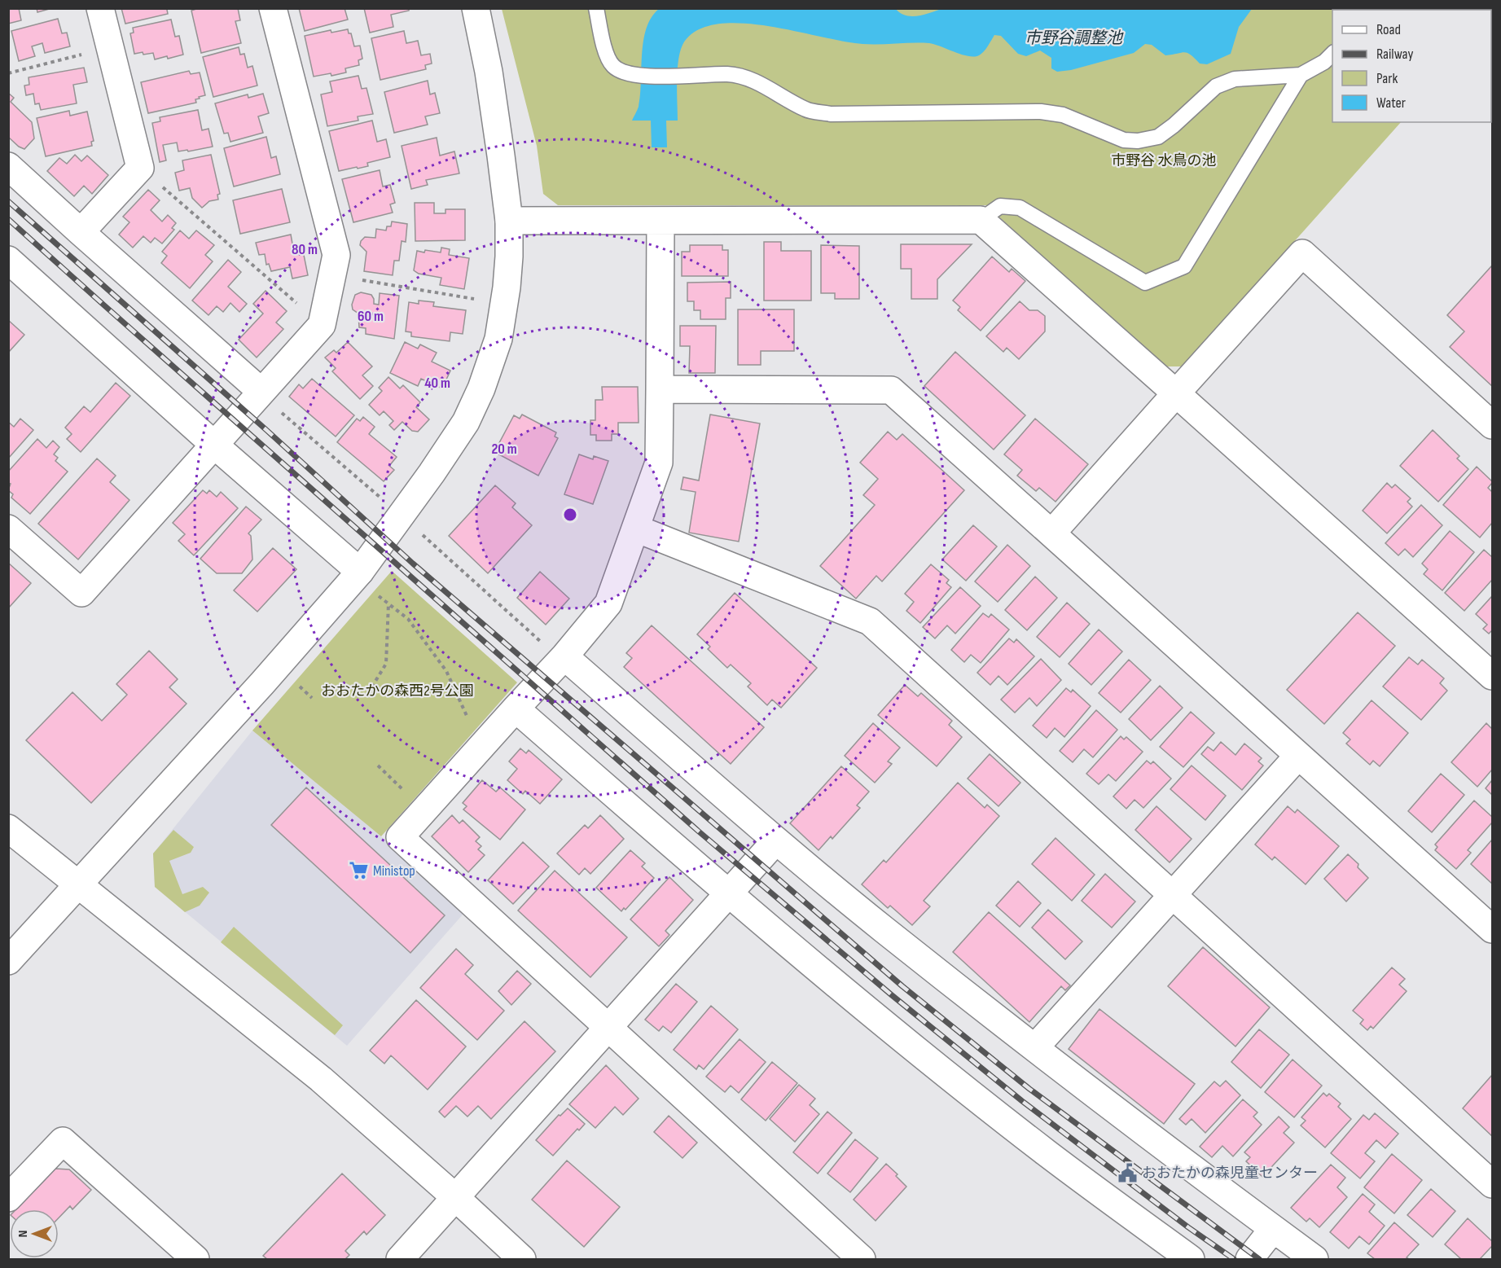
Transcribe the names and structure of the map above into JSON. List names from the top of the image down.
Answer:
{
  "water": ["市野谷調整池"],
  "parks": ["市野谷 水鳥の池", "おおたかの森西2号公園"],
  "places": {
    "supermarket": ["Ministop"],
    "public building": ["おおたかの森児童センター"]
  },
  "legend": [
    "Road",
    "Railway",
    "Park",
    "Water"
  ],
  "north": "left",
  "rings": [
    "80 m",
    "60 m",
    "40 m",
    "20 m"
  ]
}
